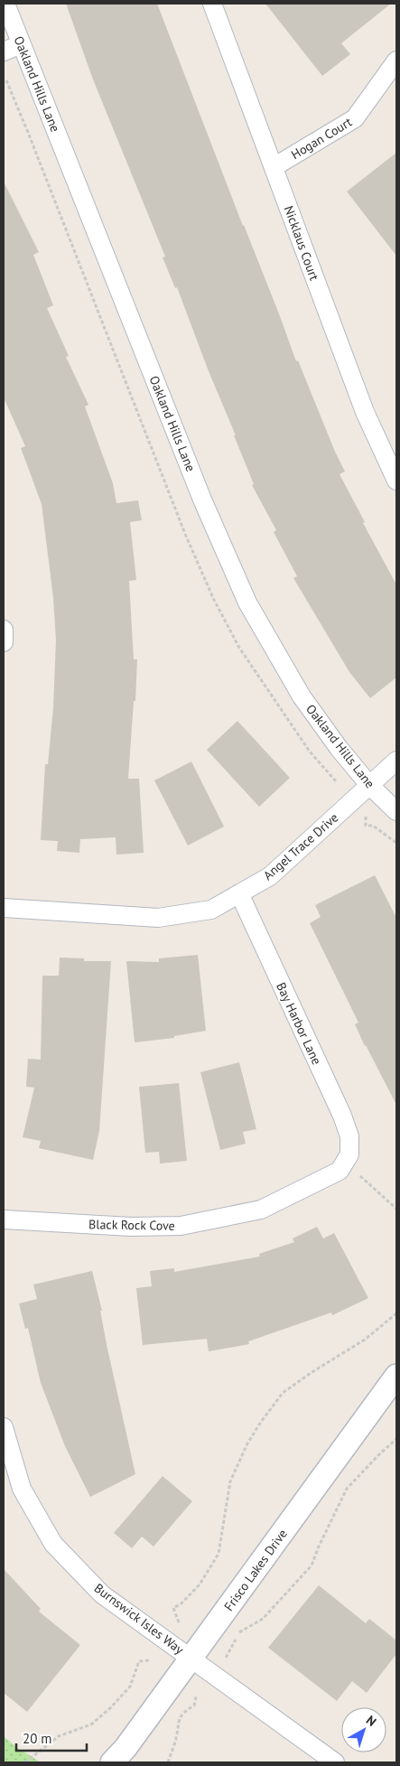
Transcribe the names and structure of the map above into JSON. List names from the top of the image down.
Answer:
{
  "streets": {
    "street": [
      "Oakland Hills Lane",
      "Hogan Court",
      "Nicklaus Court",
      "Angel Trace Drive",
      "Bay Harbor Lane",
      "Black Rock Cove",
      "Frisco Lakes Drive",
      "Burnswick Isles Way"
    ]
  },
  "crossings": [
    ["Oakland Hills Lane", "Angel Trace Drive"],
    ["Hogan Court", "Nicklaus Court"],
    ["Angel Trace Drive", "Bay Harbor Lane"],
    ["Bay Harbor Lane", "Black Rock Cove"],
    ["Frisco Lakes Drive", "Burnswick Isles Way"]
  ],
  "scale_bar": "20 m",
  "north": "top right"
}
